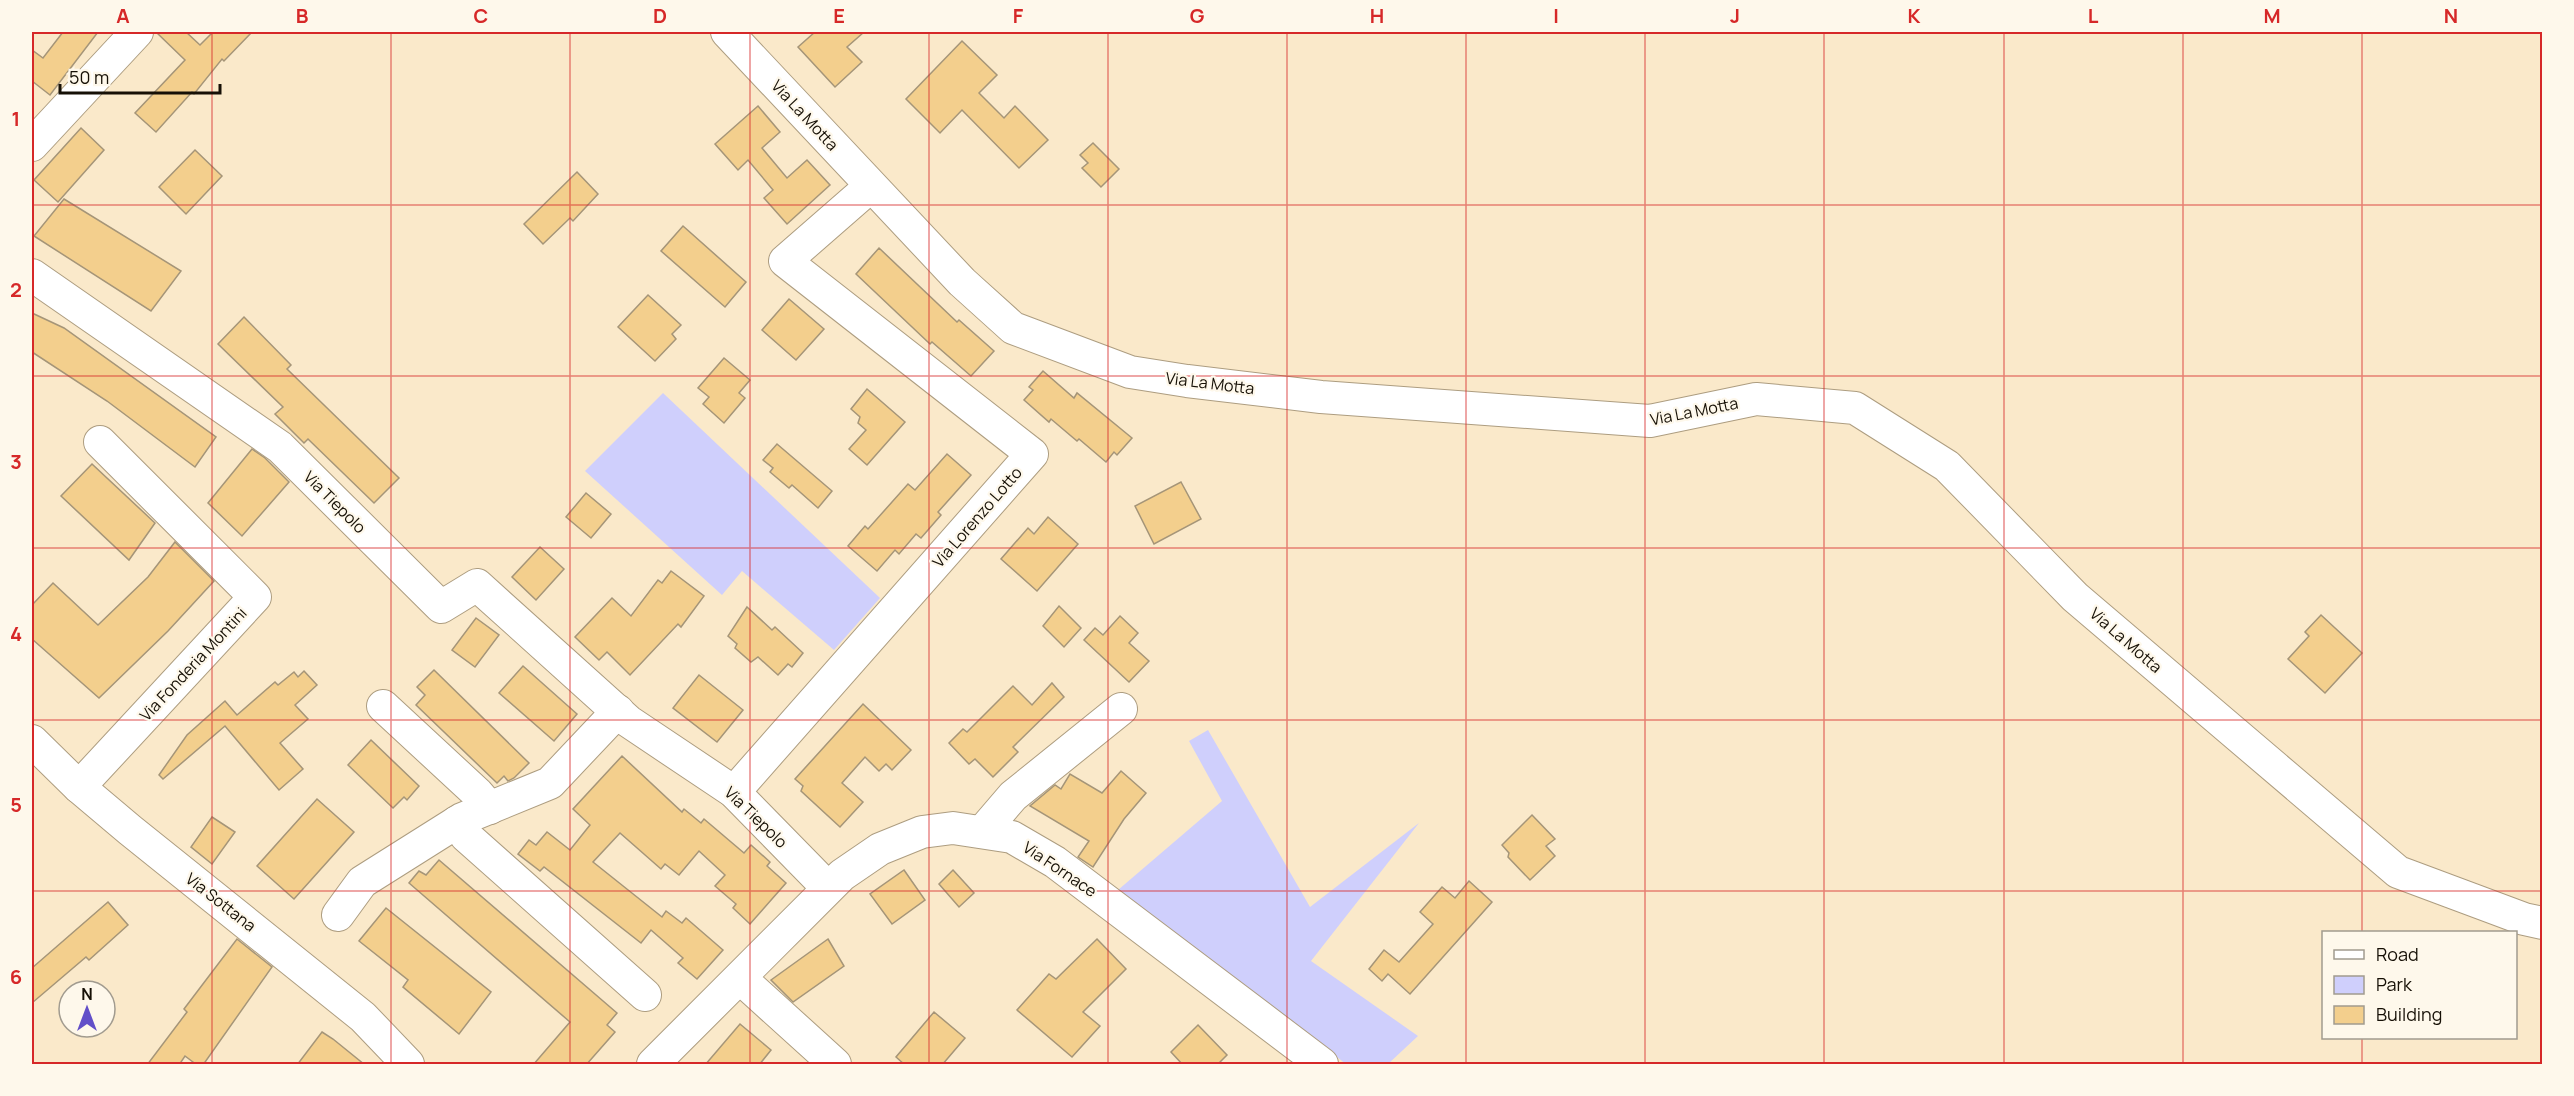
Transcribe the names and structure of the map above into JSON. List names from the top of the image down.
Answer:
{
  "streets": {
    "street": [
      "Via La Motta",
      "Via Tiepolo",
      "Via Lorenzo Lotto",
      "Via Fonderia Montini",
      "Via Fornace",
      "Via Sottana"
    ]
  },
  "crossings": [
    ["Via La Motta", "Via Lorenzo Lotto"],
    ["Via Tiepolo", "Via Lorenzo Lotto"],
    ["Via Tiepolo", "Via Fornace"],
    ["Via Fonderia Montini", "Via Sottana"]
  ],
  "legend": ["Road", "Park", "Building"],
  "scale_bar": "50 m",
  "north": "top",
  "grid": {
    "columns": [
      "A",
      "B",
      "C",
      "D",
      "E",
      "F",
      "G",
      "H",
      "I",
      "J",
      "K",
      "L",
      "M",
      "N"
    ],
    "rows": [
      "1",
      "2",
      "3",
      "4",
      "5",
      "6"
    ]
  }
}
